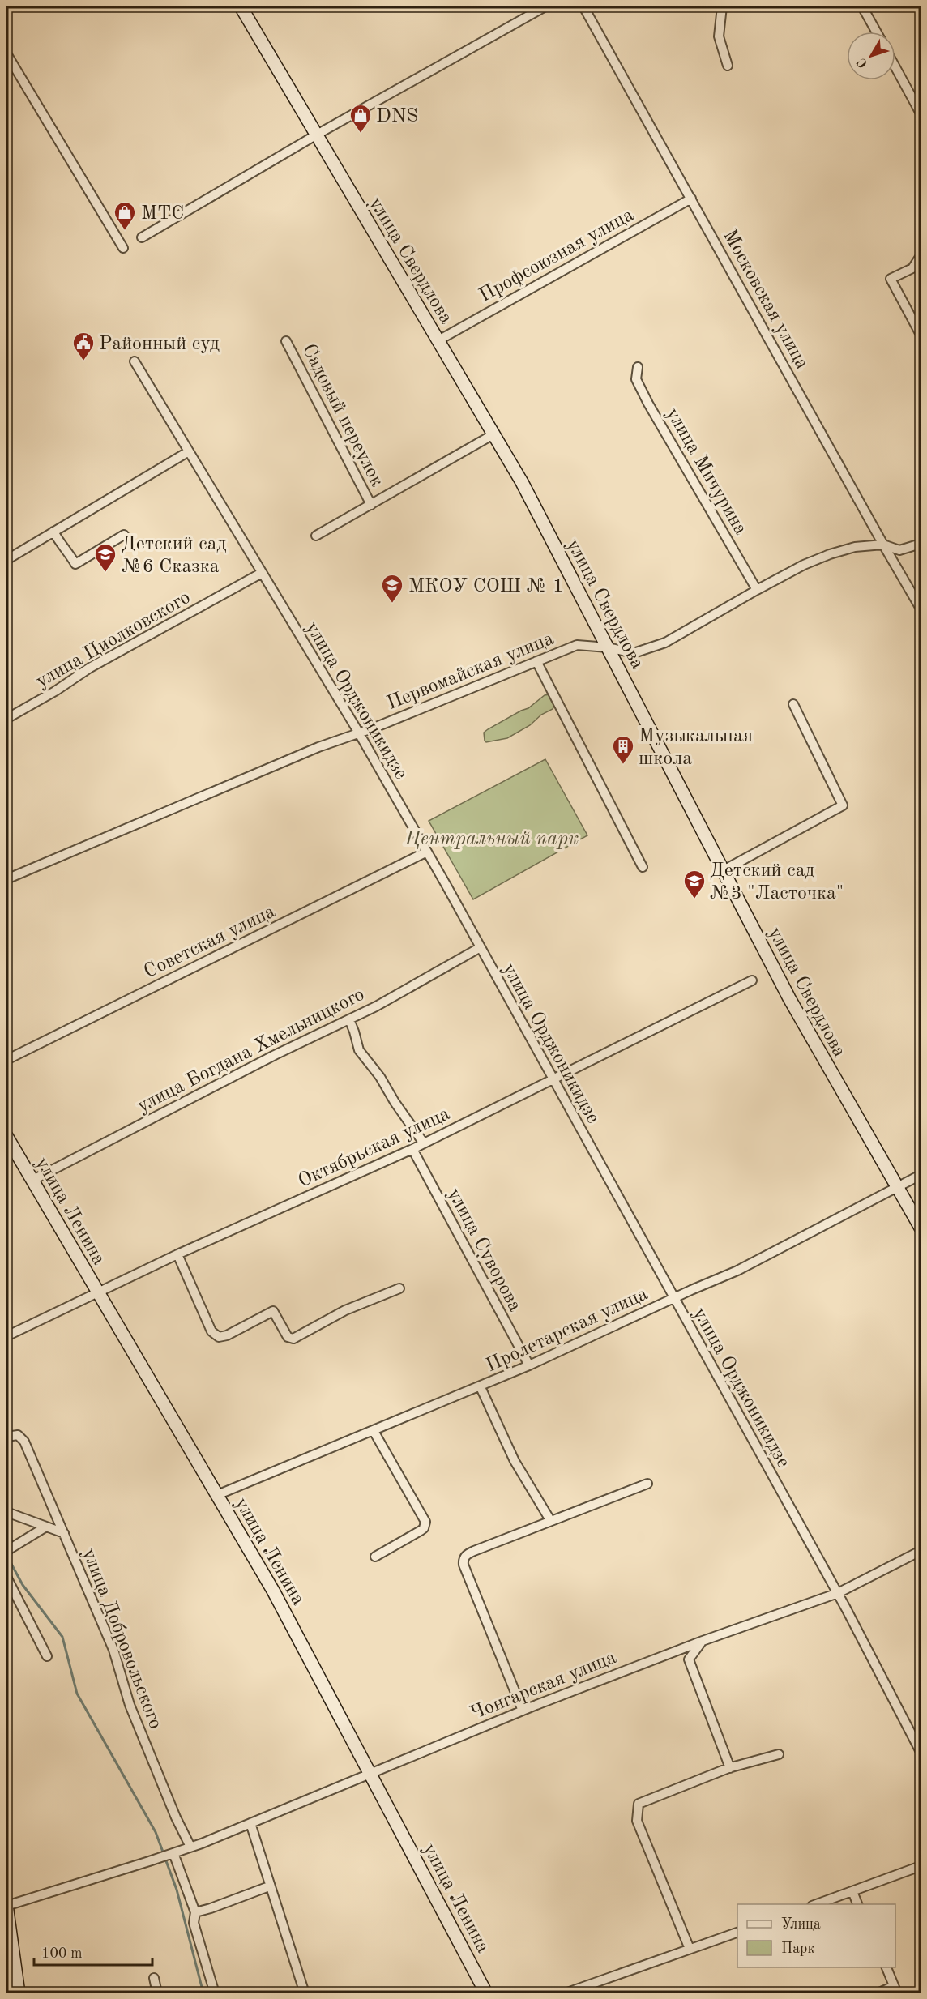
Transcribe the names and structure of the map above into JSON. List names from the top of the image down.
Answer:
{
  "streets": {
    "street": [
      "Профсоюзная улица",
      "улица Свердлова",
      "Московская улица",
      "Садовый переулок",
      "улица Мичурина",
      "улица Циолковского",
      "Первомайская улица",
      "улица Орджоникидзе",
      "Советская улица",
      "улица Богдана Хмельницкого",
      "Октябрьская улица",
      "улица Ленина",
      "улица Суворова",
      "Пролетарская улица",
      "улица Добровольского",
      "Чонгарская улица"
    ]
  },
  "crossings": [
    ["Профсоюзная улица", "улица Свердлова"],
    ["Профсоюзная улица", "Московская улица"],
    ["улица Свердлова", "Первомайская улица"],
    ["улица Свердлова", "Пролетарская улица"],
    ["Московская улица", "Первомайская улица"],
    ["улица Мичурина", "Первомайская улица"],
    ["улица Циолковского", "улица Орджоникидзе"],
    ["Первомайская улица", "улица Орджоникидзе"],
    ["улица Орджоникидзе", "Советская улица"],
    ["улица Орджоникидзе", "улица Богдана Хмельницкого"],
    ["улица Орджоникидзе", "Октябрьская улица"],
    ["улица Орджоникидзе", "Пролетарская улица"],
    ["улица Орджоникидзе", "Чонгарская улица"],
    ["улица Богдана Хмельницкого", "улица Ленина"],
    ["Октябрьская улица", "улица Ленина"],
    ["Октябрьская улица", "улица Суворова"],
    ["улица Ленина", "Пролетарская улица"],
    ["улица Ленина", "Чонгарская улица"],
    ["улица Суворова", "Пролетарская улица"],
    ["улица Добровольского", "Чонгарская улица"]
  ],
  "parks": ["Центральный парк"],
  "places": {
    "shop": ["DNS", "МТС"],
    "public building": ["Районный суд"],
    "school or university": ["Детский сад №6 Сказка", "МКОУ СОШ № 1", "Детский сад №3 \"Ласточка\""],
    "building": ["Музыкальная школа"]
  },
  "legend": ["Улица", "Парк"],
  "scale_bar": "100 m",
  "north": "bottom left"
}
